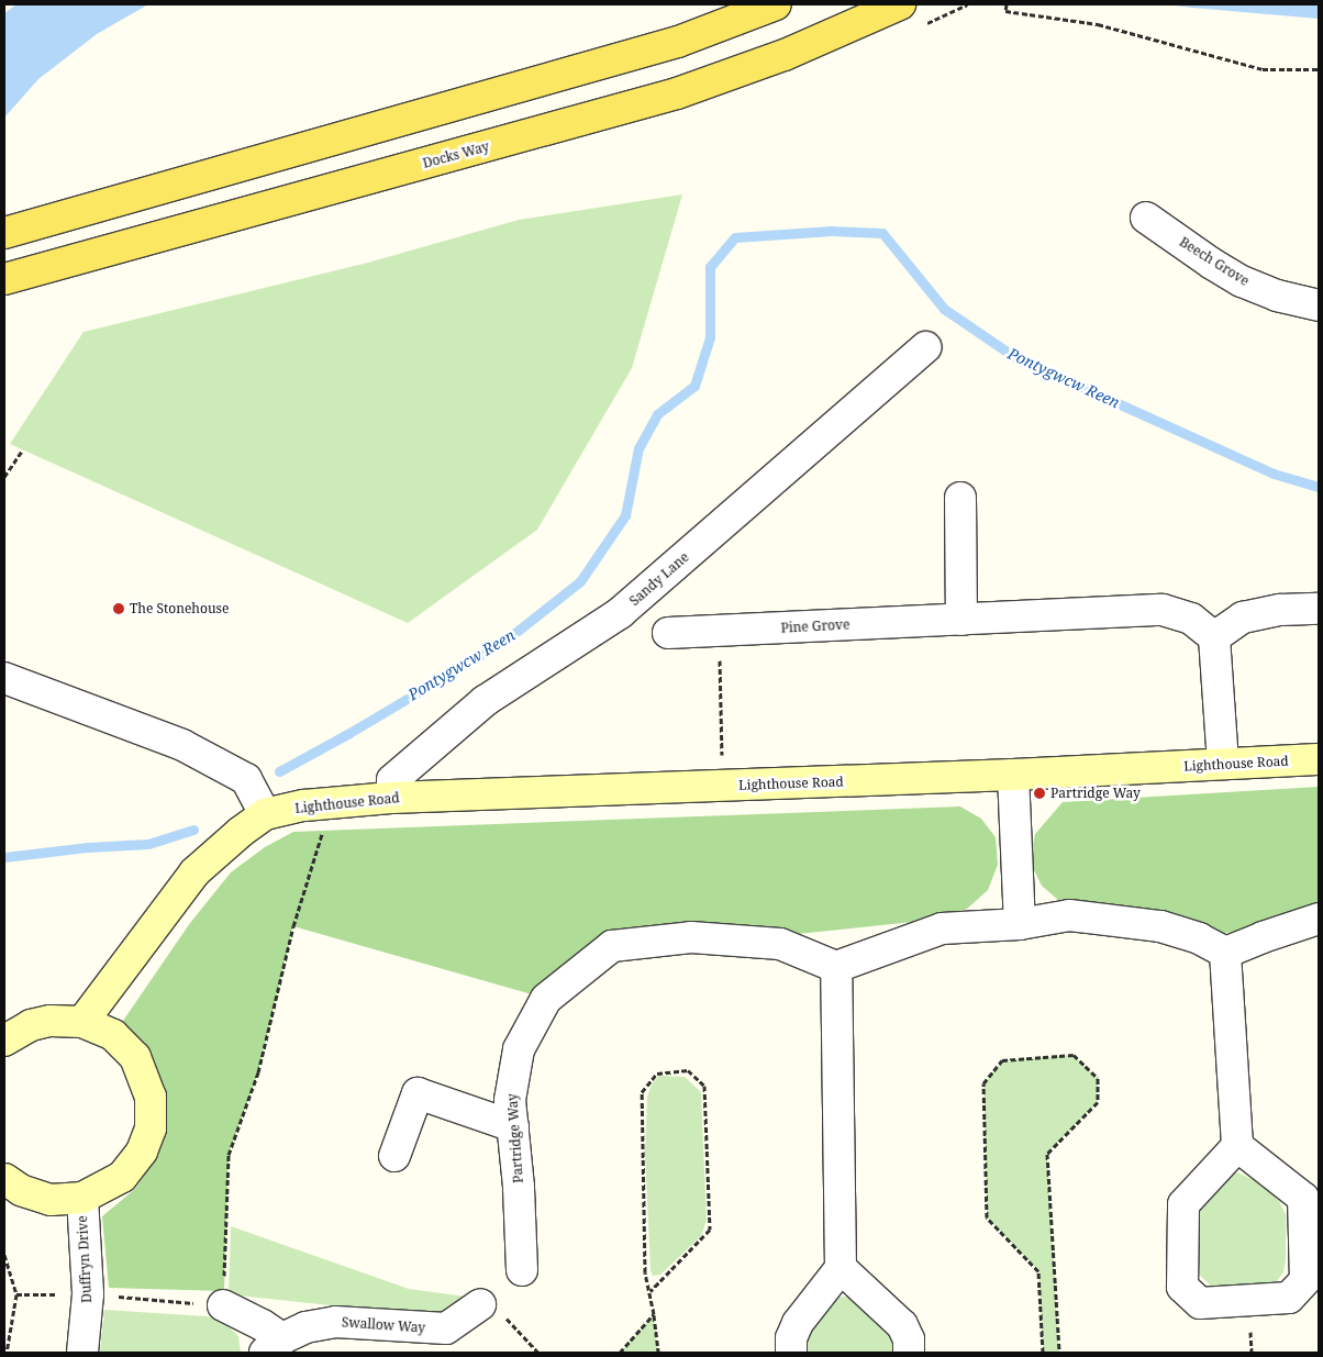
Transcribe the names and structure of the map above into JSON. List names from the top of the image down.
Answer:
{
  "streets": {
    "main road": ["Docks Way", "Lighthouse Road"],
    "street": [
      "Beech Grove",
      "Sandy Lane",
      "Pine Grove",
      "Partridge Way",
      "Duffryn Drive",
      "Swallow Way"
    ]
  },
  "crossings": [
    ["Sandy Lane", "Lighthouse Road"]
  ],
  "water": ["Pontygwcw Reen"],
  "places": ["The Stonehouse", "Partridge Way"]
}
